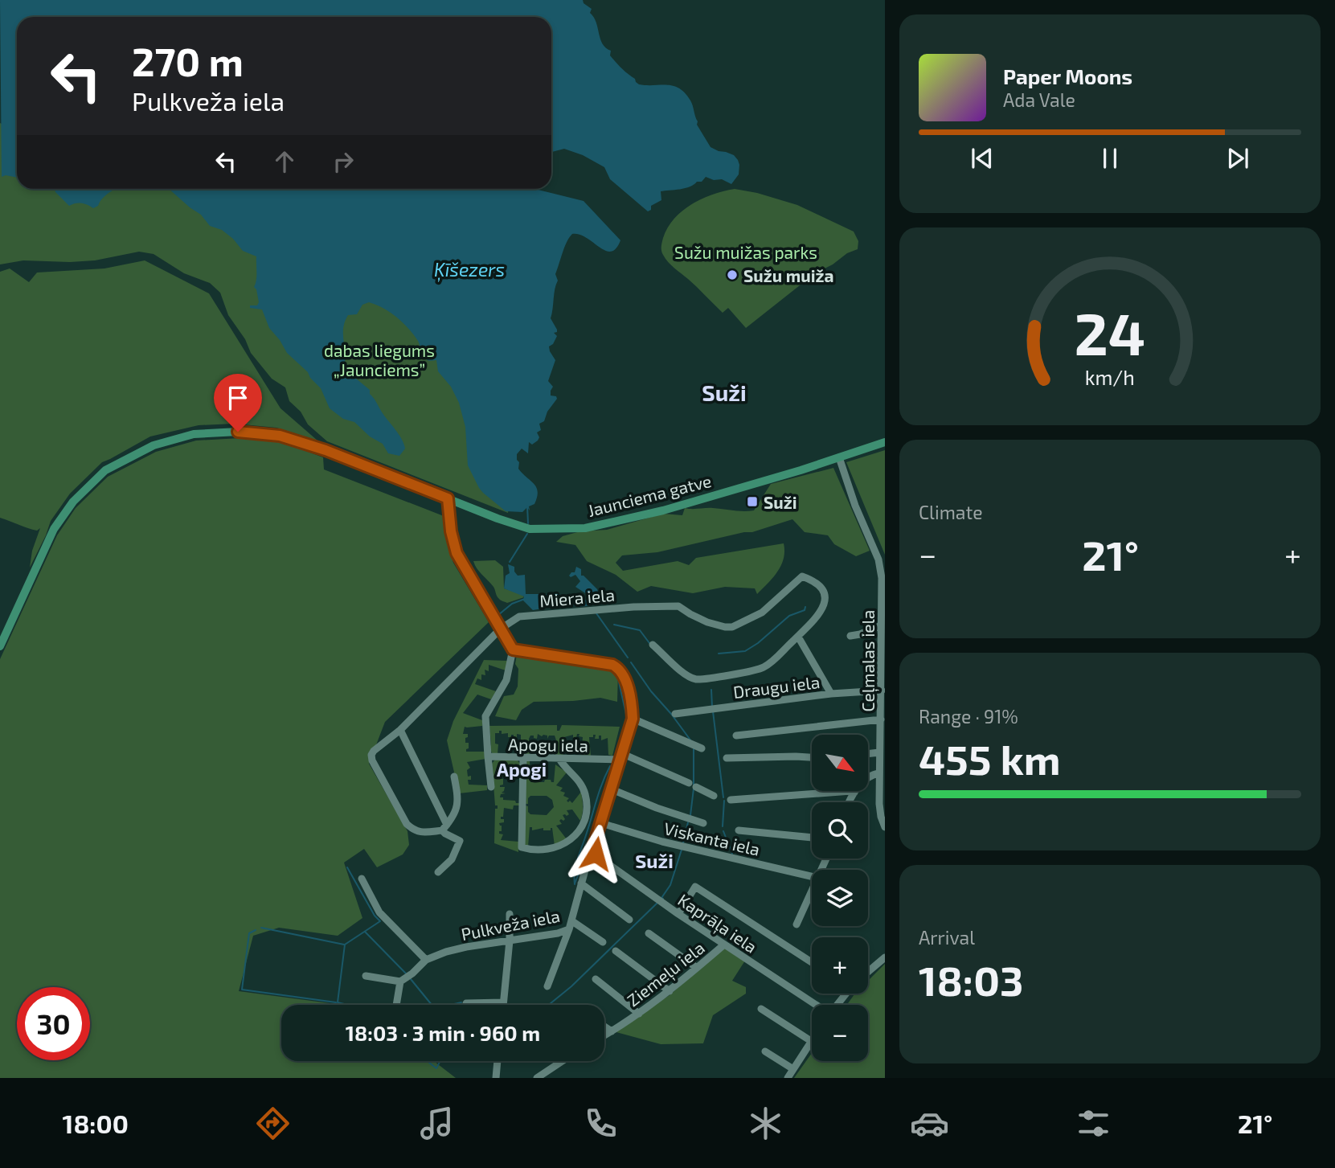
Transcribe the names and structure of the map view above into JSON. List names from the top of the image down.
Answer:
{
  "streets": {
    "main road": ["Jaunciema gatve"],
    "street": [
      "Miera iela",
      "Ceļmalas iela",
      "Draugu iela",
      "Apogu iela",
      "Viskanta iela",
      "Kaprāļa iela",
      "Pulkveža iela",
      "Ziemeļu iela"
    ]
  },
  "crossings": [
    ["Jaunciema gatve", "Ceļmalas iela"],
    ["Ceļmalas iela", "Draugu iela"],
    ["Apogu iela", "Pulkveža iela"],
    ["Viskanta iela", "Pulkveža iela"],
    ["Kaprāļa iela", "Pulkveža iela"],
    ["Kaprāļa iela", "Ziemeļu iela"]
  ],
  "districts": ["Suži", "Apogi", "Suži"],
  "water": ["Ķīšezers"],
  "parks": ["Sužu muižas parks", "dabas liegums „Jaunciems”"],
  "places": {
    "other": ["Sužu muiža"],
    "transit": ["Suži"]
  },
  "north": "bottom right",
  "page": {
    "turn": ["270 m", "Pulkveža iela"],
    "song": ["Paper Moons", "Ada Vale"],
    "tile": [
      "Climate",
      ["Range · 91%", "455 km"],
      ["Arrival", "18:03"]
    ],
    "heat": ["−", "21°", "+"],
    "map_buttons": ["+", "−"],
    "limit": "30",
    "trip": "18:03 · 3 min · 960 m",
    "tabs": ["18:00", "21°"],
    "gauge": ["24", "km/h"]
  }
}
